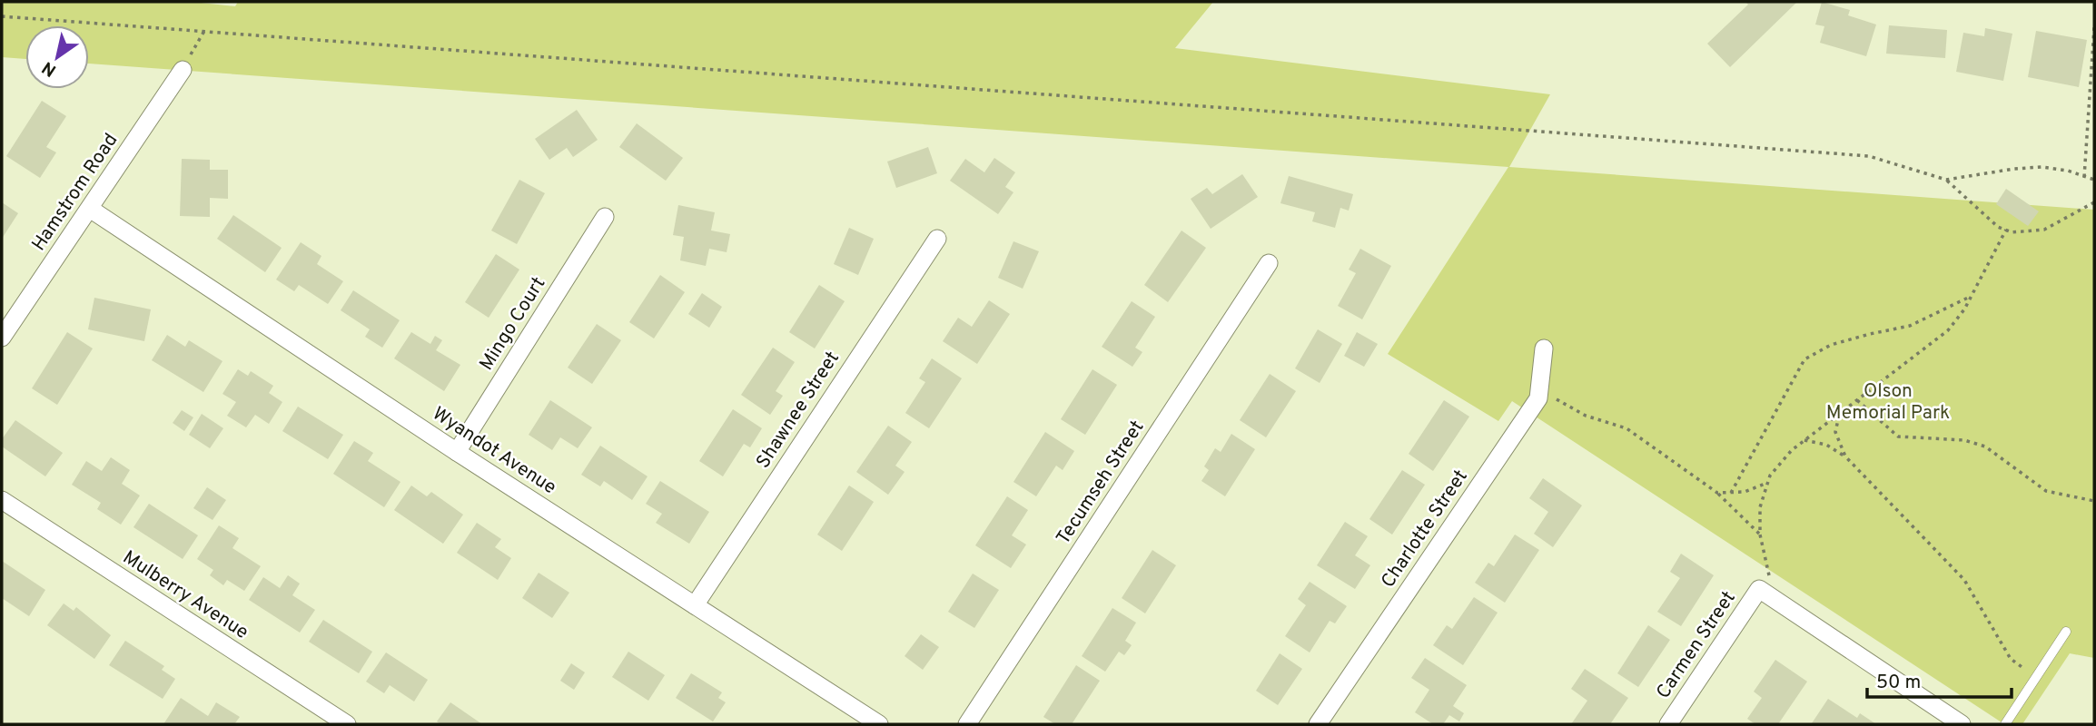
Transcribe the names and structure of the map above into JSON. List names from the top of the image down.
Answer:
{
  "streets": {
    "street": [
      "Hamstrom Road",
      "Mingo Court",
      "Shawnee Street",
      "Wyandot Avenue",
      "Tecumseh Street",
      "Charlotte Street",
      "Mulberry Avenue",
      "Carmen Street"
    ]
  },
  "crossings": [
    ["Hamstrom Road", "Wyandot Avenue"],
    ["Mingo Court", "Wyandot Avenue"],
    ["Shawnee Street", "Wyandot Avenue"]
  ],
  "parks": ["Olson Memorial Park"],
  "scale_bar": "50 m",
  "north": "bottom left"
}
